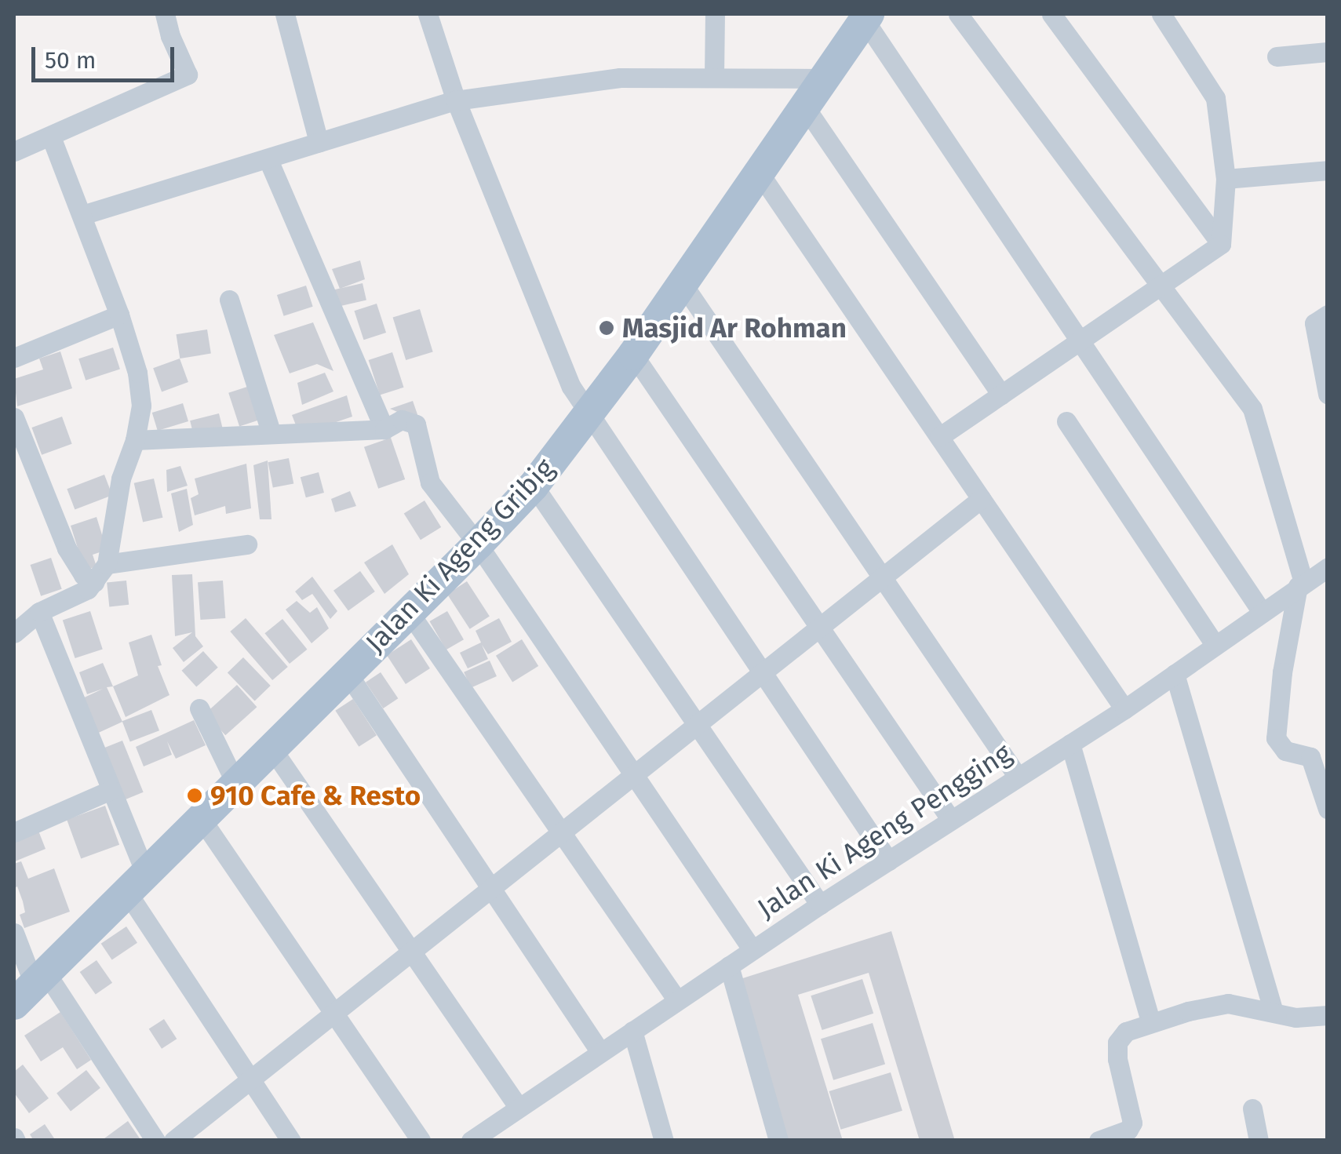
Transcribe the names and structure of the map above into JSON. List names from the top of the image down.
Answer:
{
  "streets": {
    "main road": ["Jalan Ki Ageng Gribig"],
    "street": ["Jalan Ki Ageng Pengging"]
  },
  "places": ["Masjid Ar Rohman", "910 Cafe & Resto"],
  "scale_bar": "50 m"
}
